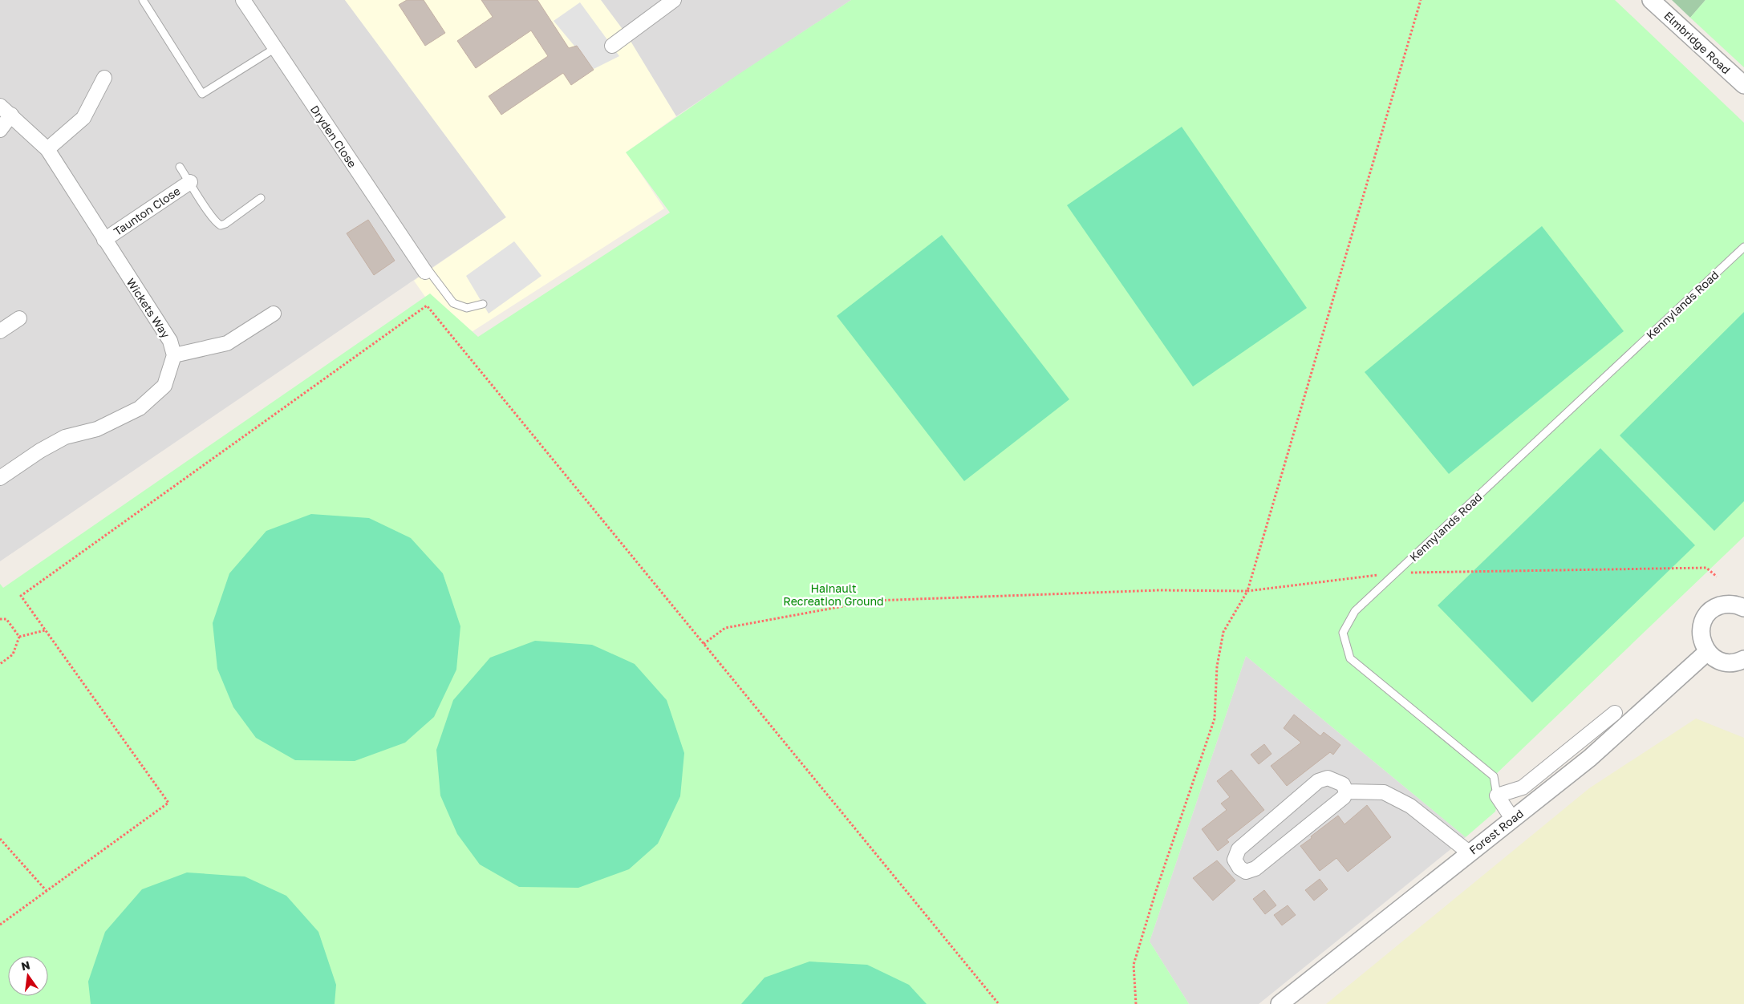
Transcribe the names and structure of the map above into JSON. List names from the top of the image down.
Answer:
{
  "streets": {
    "street": [
      "Elmbridge Road",
      "Dryden Close",
      "Taunton Close",
      "Kennylands Road",
      "Wickets Way",
      "Forest Road"
    ]
  },
  "crossings": [
    ["Taunton Close", "Wickets Way"],
    ["Kennylands Road", "Forest Road"]
  ],
  "parks": ["Hainault Recreation Ground"],
  "north": "top"
}
